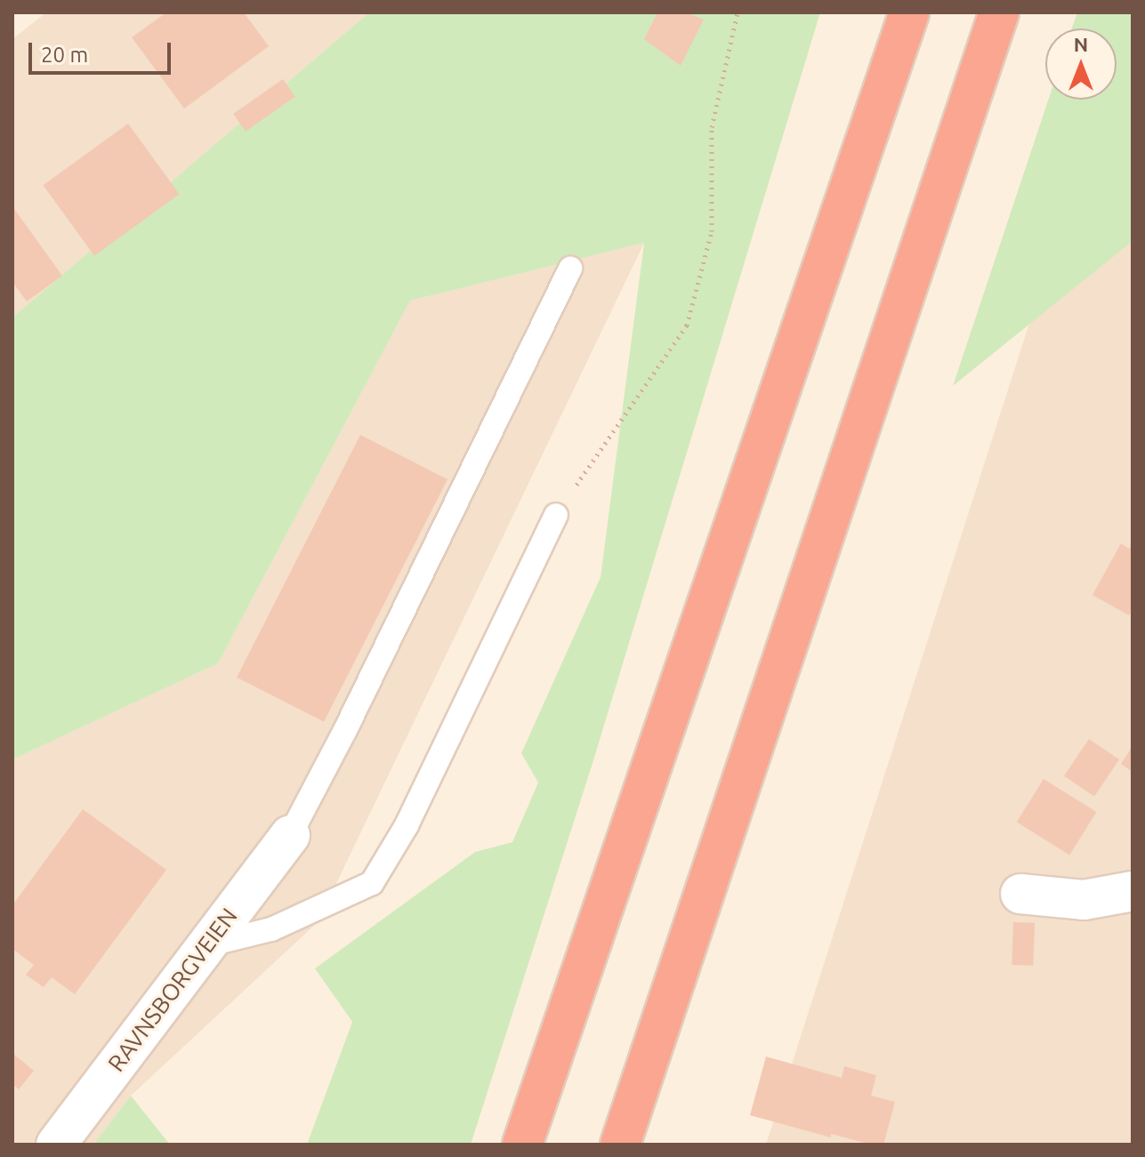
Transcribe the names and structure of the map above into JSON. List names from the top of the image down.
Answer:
{
  "streets": {
    "street": ["RAVNSBORGVEIEN"]
  },
  "scale_bar": "20 m",
  "north": "top"
}
